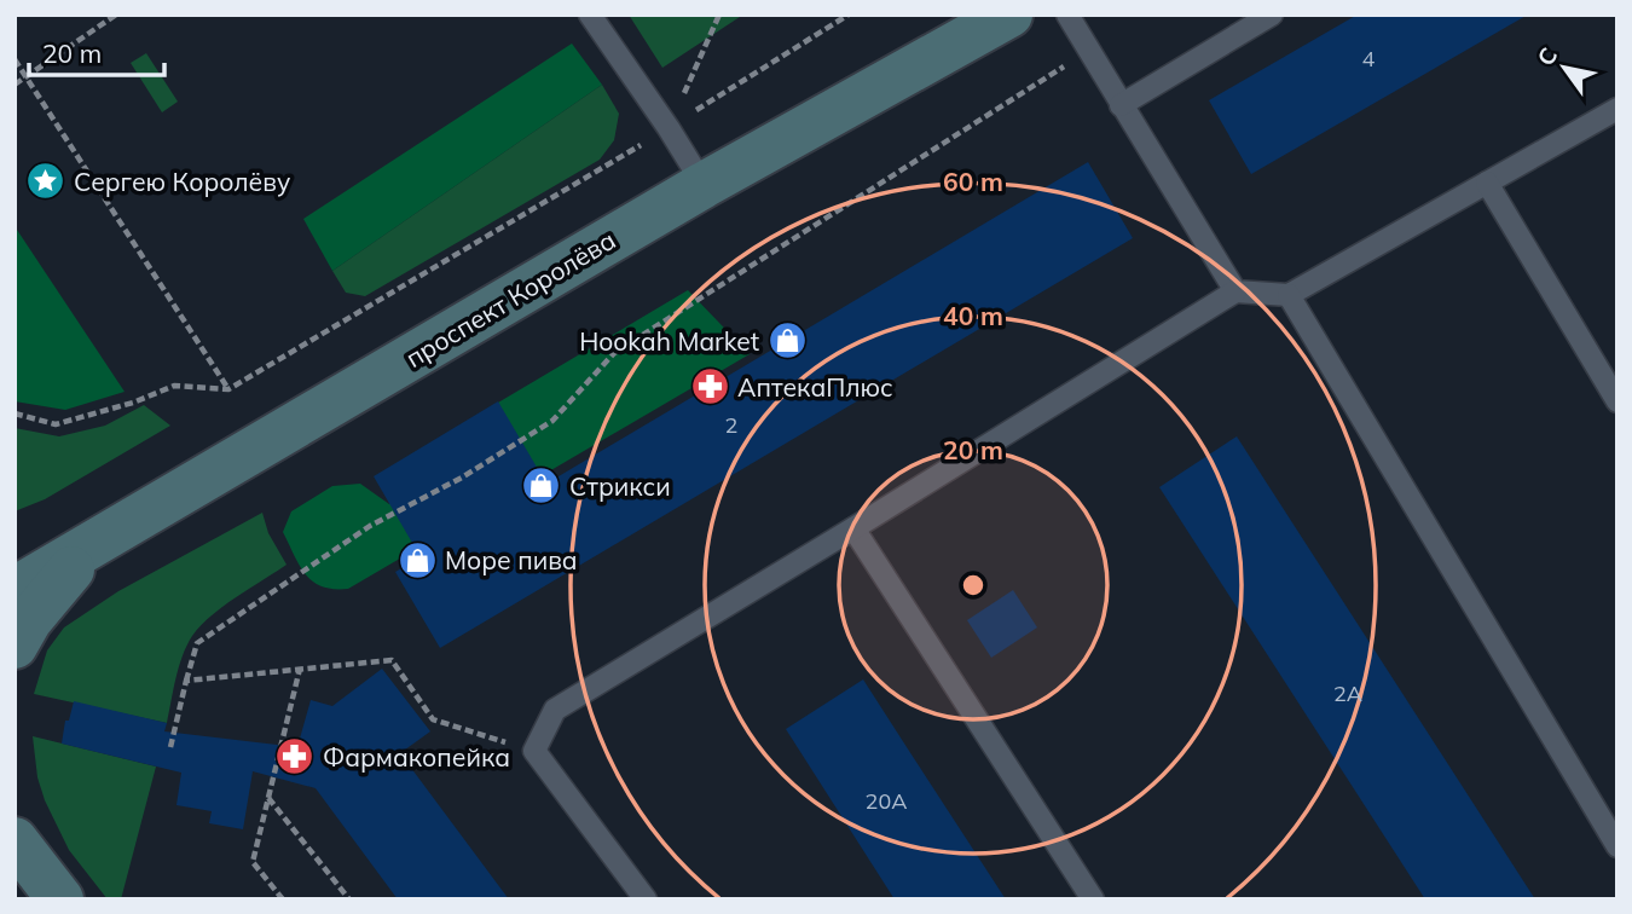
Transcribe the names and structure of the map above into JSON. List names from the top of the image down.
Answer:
{
  "streets": {
    "main road": ["проспект Королёва"]
  },
  "places": {
    "place": ["Сергею Королёву"],
    "shop": ["Hookah Market", "Стрикси", "Море пива"],
    "pharmacy": ["АптекаПлюс", "Фармакопейка"]
  },
  "house_numbers": [
    "4",
    "2",
    "2А",
    "20А"
  ],
  "scale_bar": "20 m",
  "north": "top left",
  "rings": ["60 m", "40 m", "20 m"]
}
